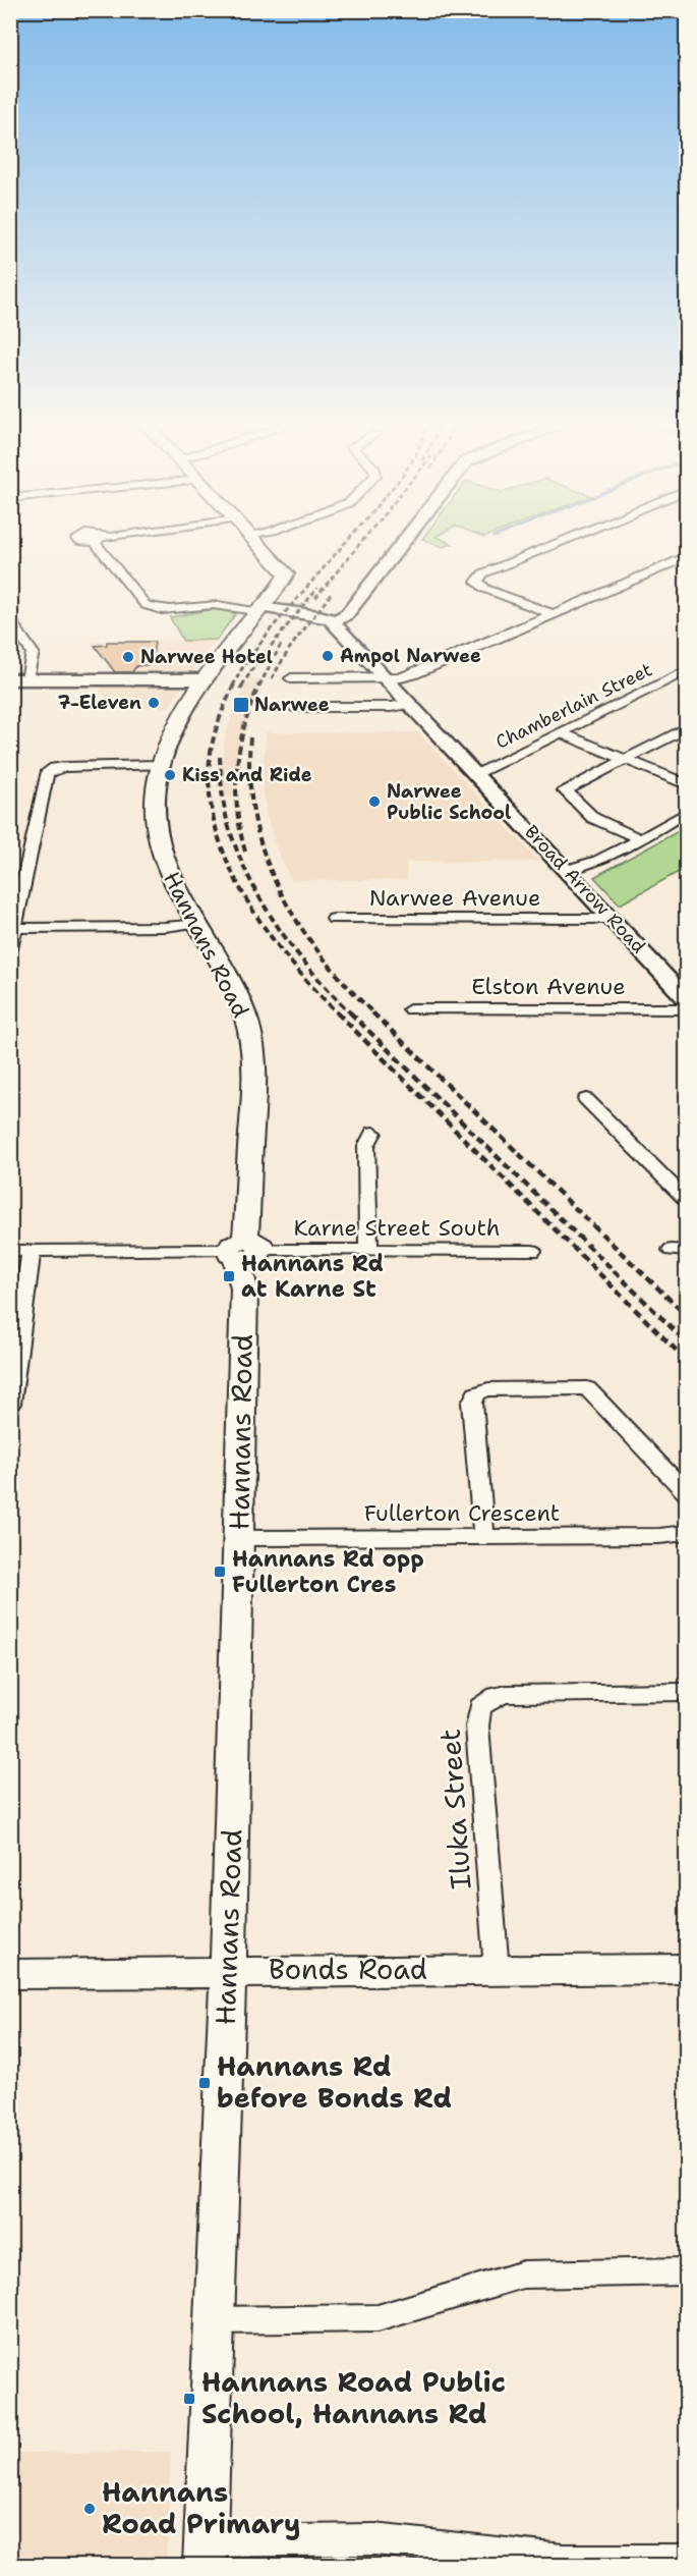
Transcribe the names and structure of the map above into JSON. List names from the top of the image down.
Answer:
{
  "streets": {
    "main road": ["Hannans Road", "Bonds Road"],
    "street": [
      "Chamberlain Street",
      "Broad Arrow Road",
      "Narwee Avenue",
      "Elston Avenue",
      "Karne Street South",
      "Fullerton Crescent",
      "Iluka Street"
    ]
  },
  "crossings": [
    ["Chamberlain Street", "Broad Arrow Road"],
    ["Broad Arrow Road", "Narwee Avenue"],
    ["Broad Arrow Road", "Hannans Road"],
    ["Hannans Road", "Karne Street South"],
    ["Hannans Road", "Fullerton Crescent"],
    ["Hannans Road", "Bonds Road"],
    ["Iluka Street", "Bonds Road"]
  ],
  "places": {
    "other": [
      "Ampol Narwee",
      "Narwee Hotel",
      "7-Eleven",
      "Kiss and Ride",
      "Narwee Public School",
      "Hannans Road Primary"
    ],
    "transit": [
      "Narwee",
      "Hannans Rd at Karne St",
      "Hannans Rd opp Fullerton Cres",
      "Hannans Rd before Bonds Rd",
      "Hannans Road Public School, Hannans Rd"
    ]
  }
}
